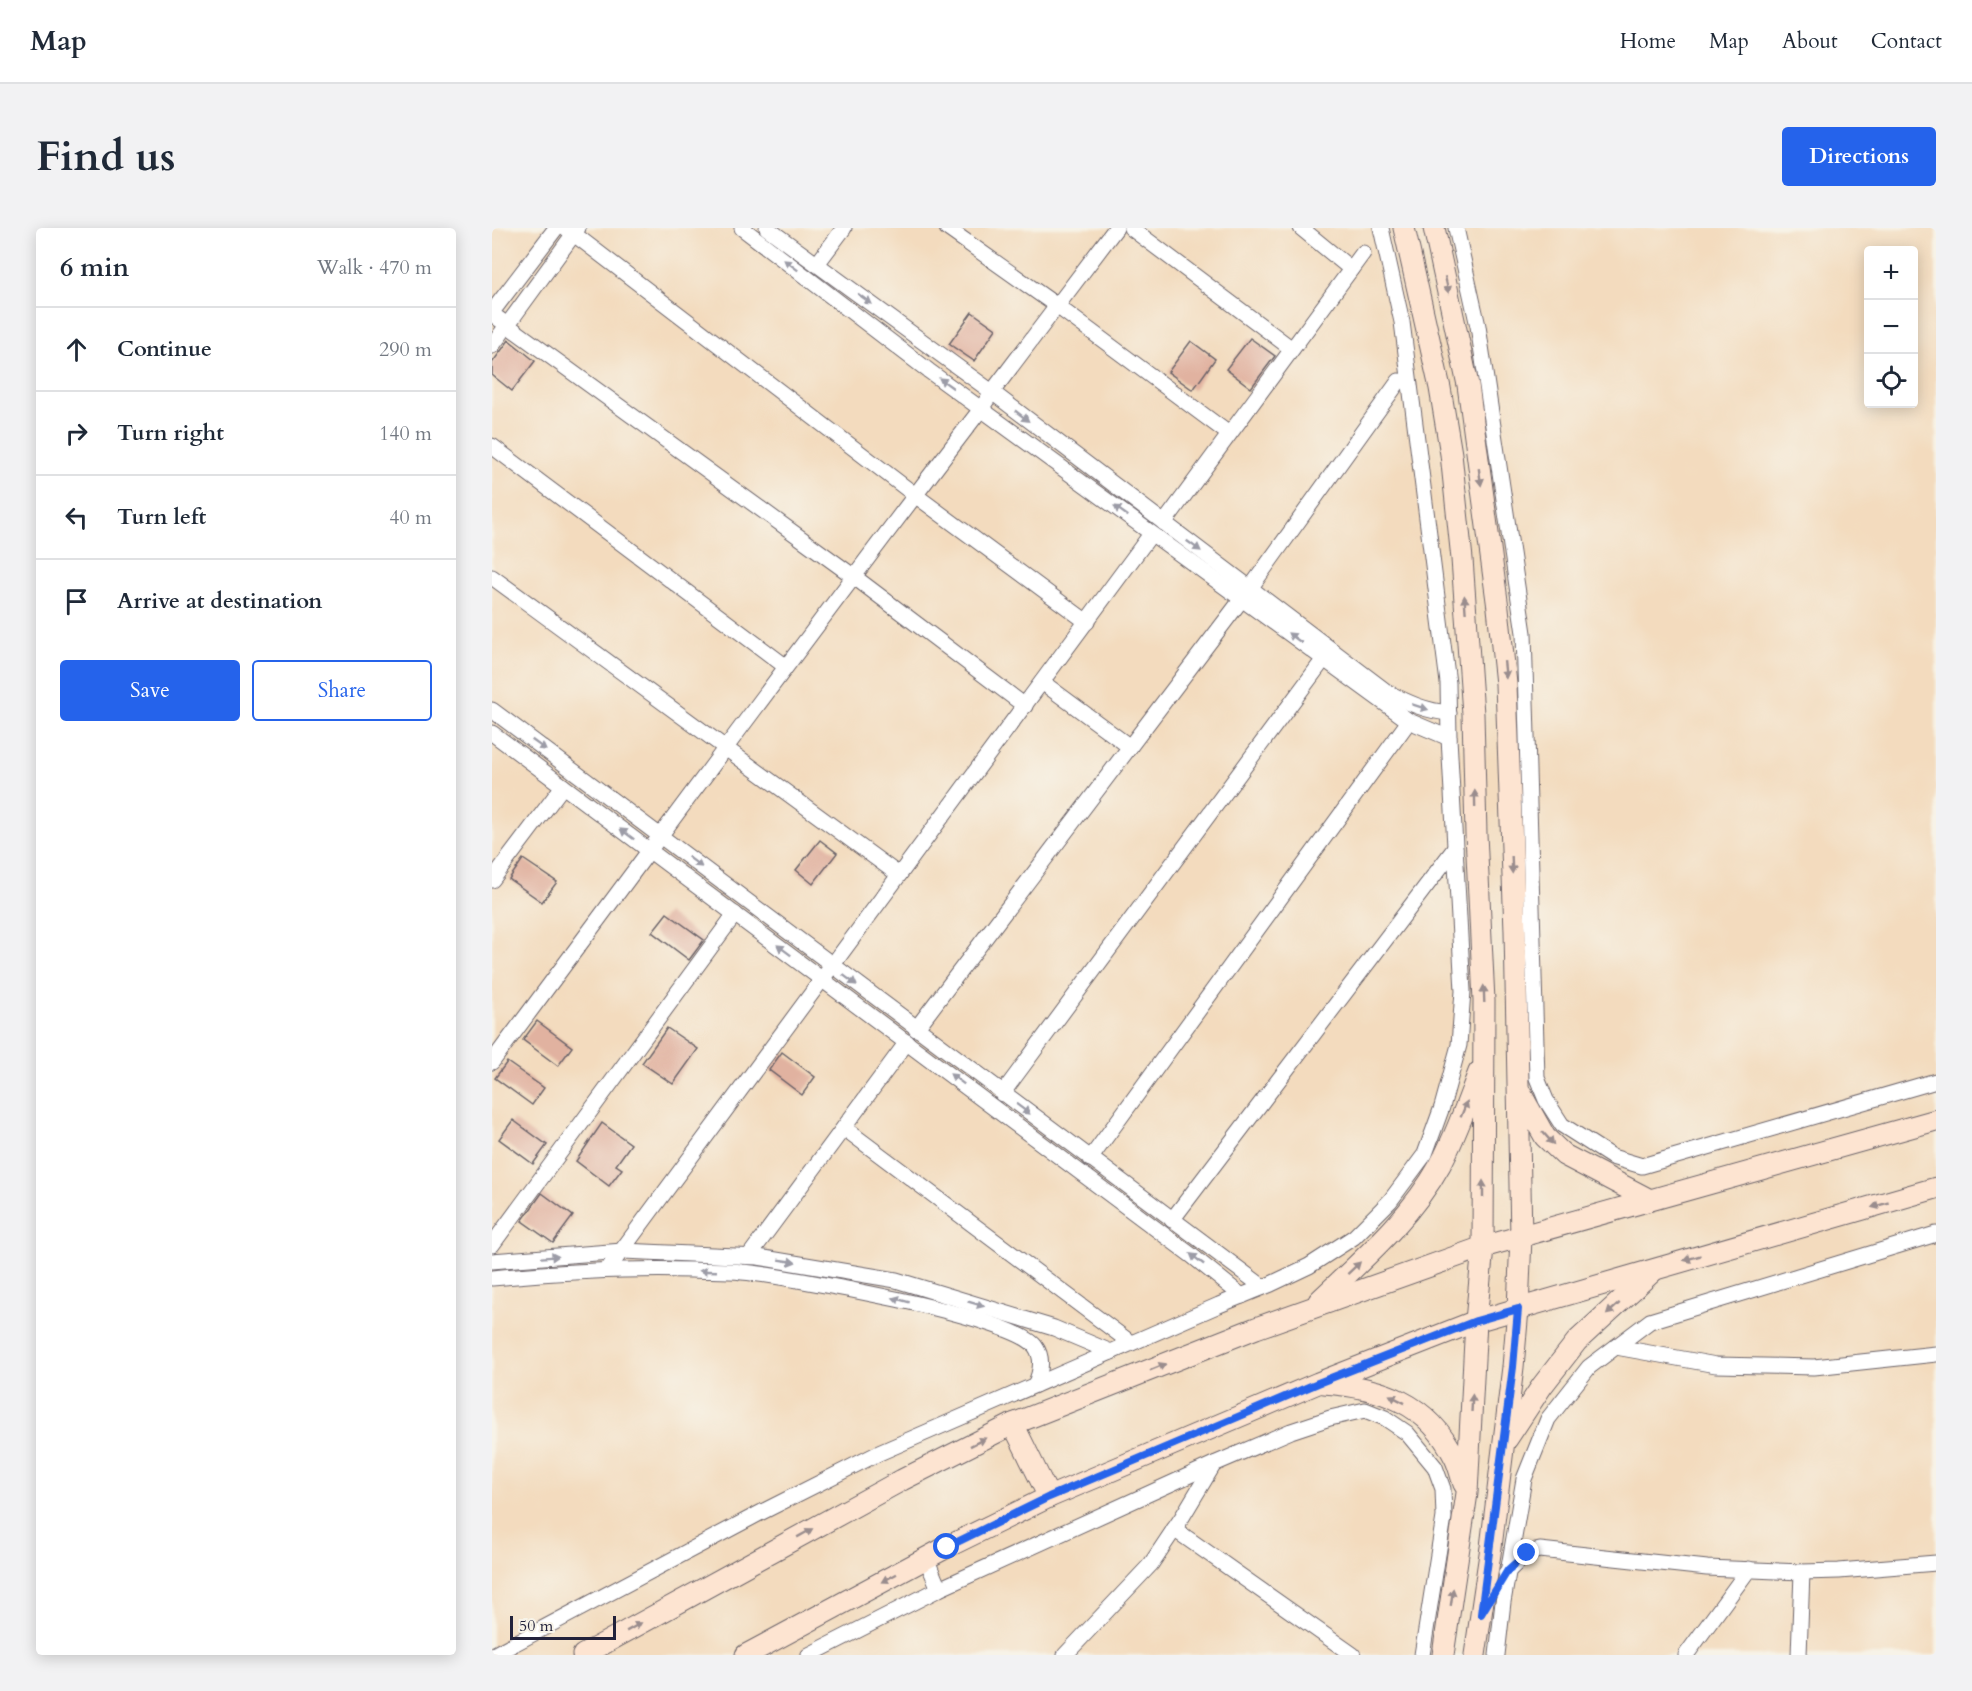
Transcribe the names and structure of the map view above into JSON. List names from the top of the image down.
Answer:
{
  "scale_bar": "50 m",
  "page": {
    "header": "Map",
    "nav": [
      "Home",
      "Map",
      "About",
      "Contact"
    ],
    "buttons": [
      "Directions",
      ["Save", "Share"]
    ],
    "title": "Find us",
    "heading": ["6 min", "Walk · 470 m"],
    "map_buttons": ["+", "−"],
    "list": [
      ["Continue", "290 m"],
      ["Turn right", "140 m"],
      ["Turn left", "40 m"],
      "Arrive at destination"
    ],
    "scale": "50 m"
  }
}
